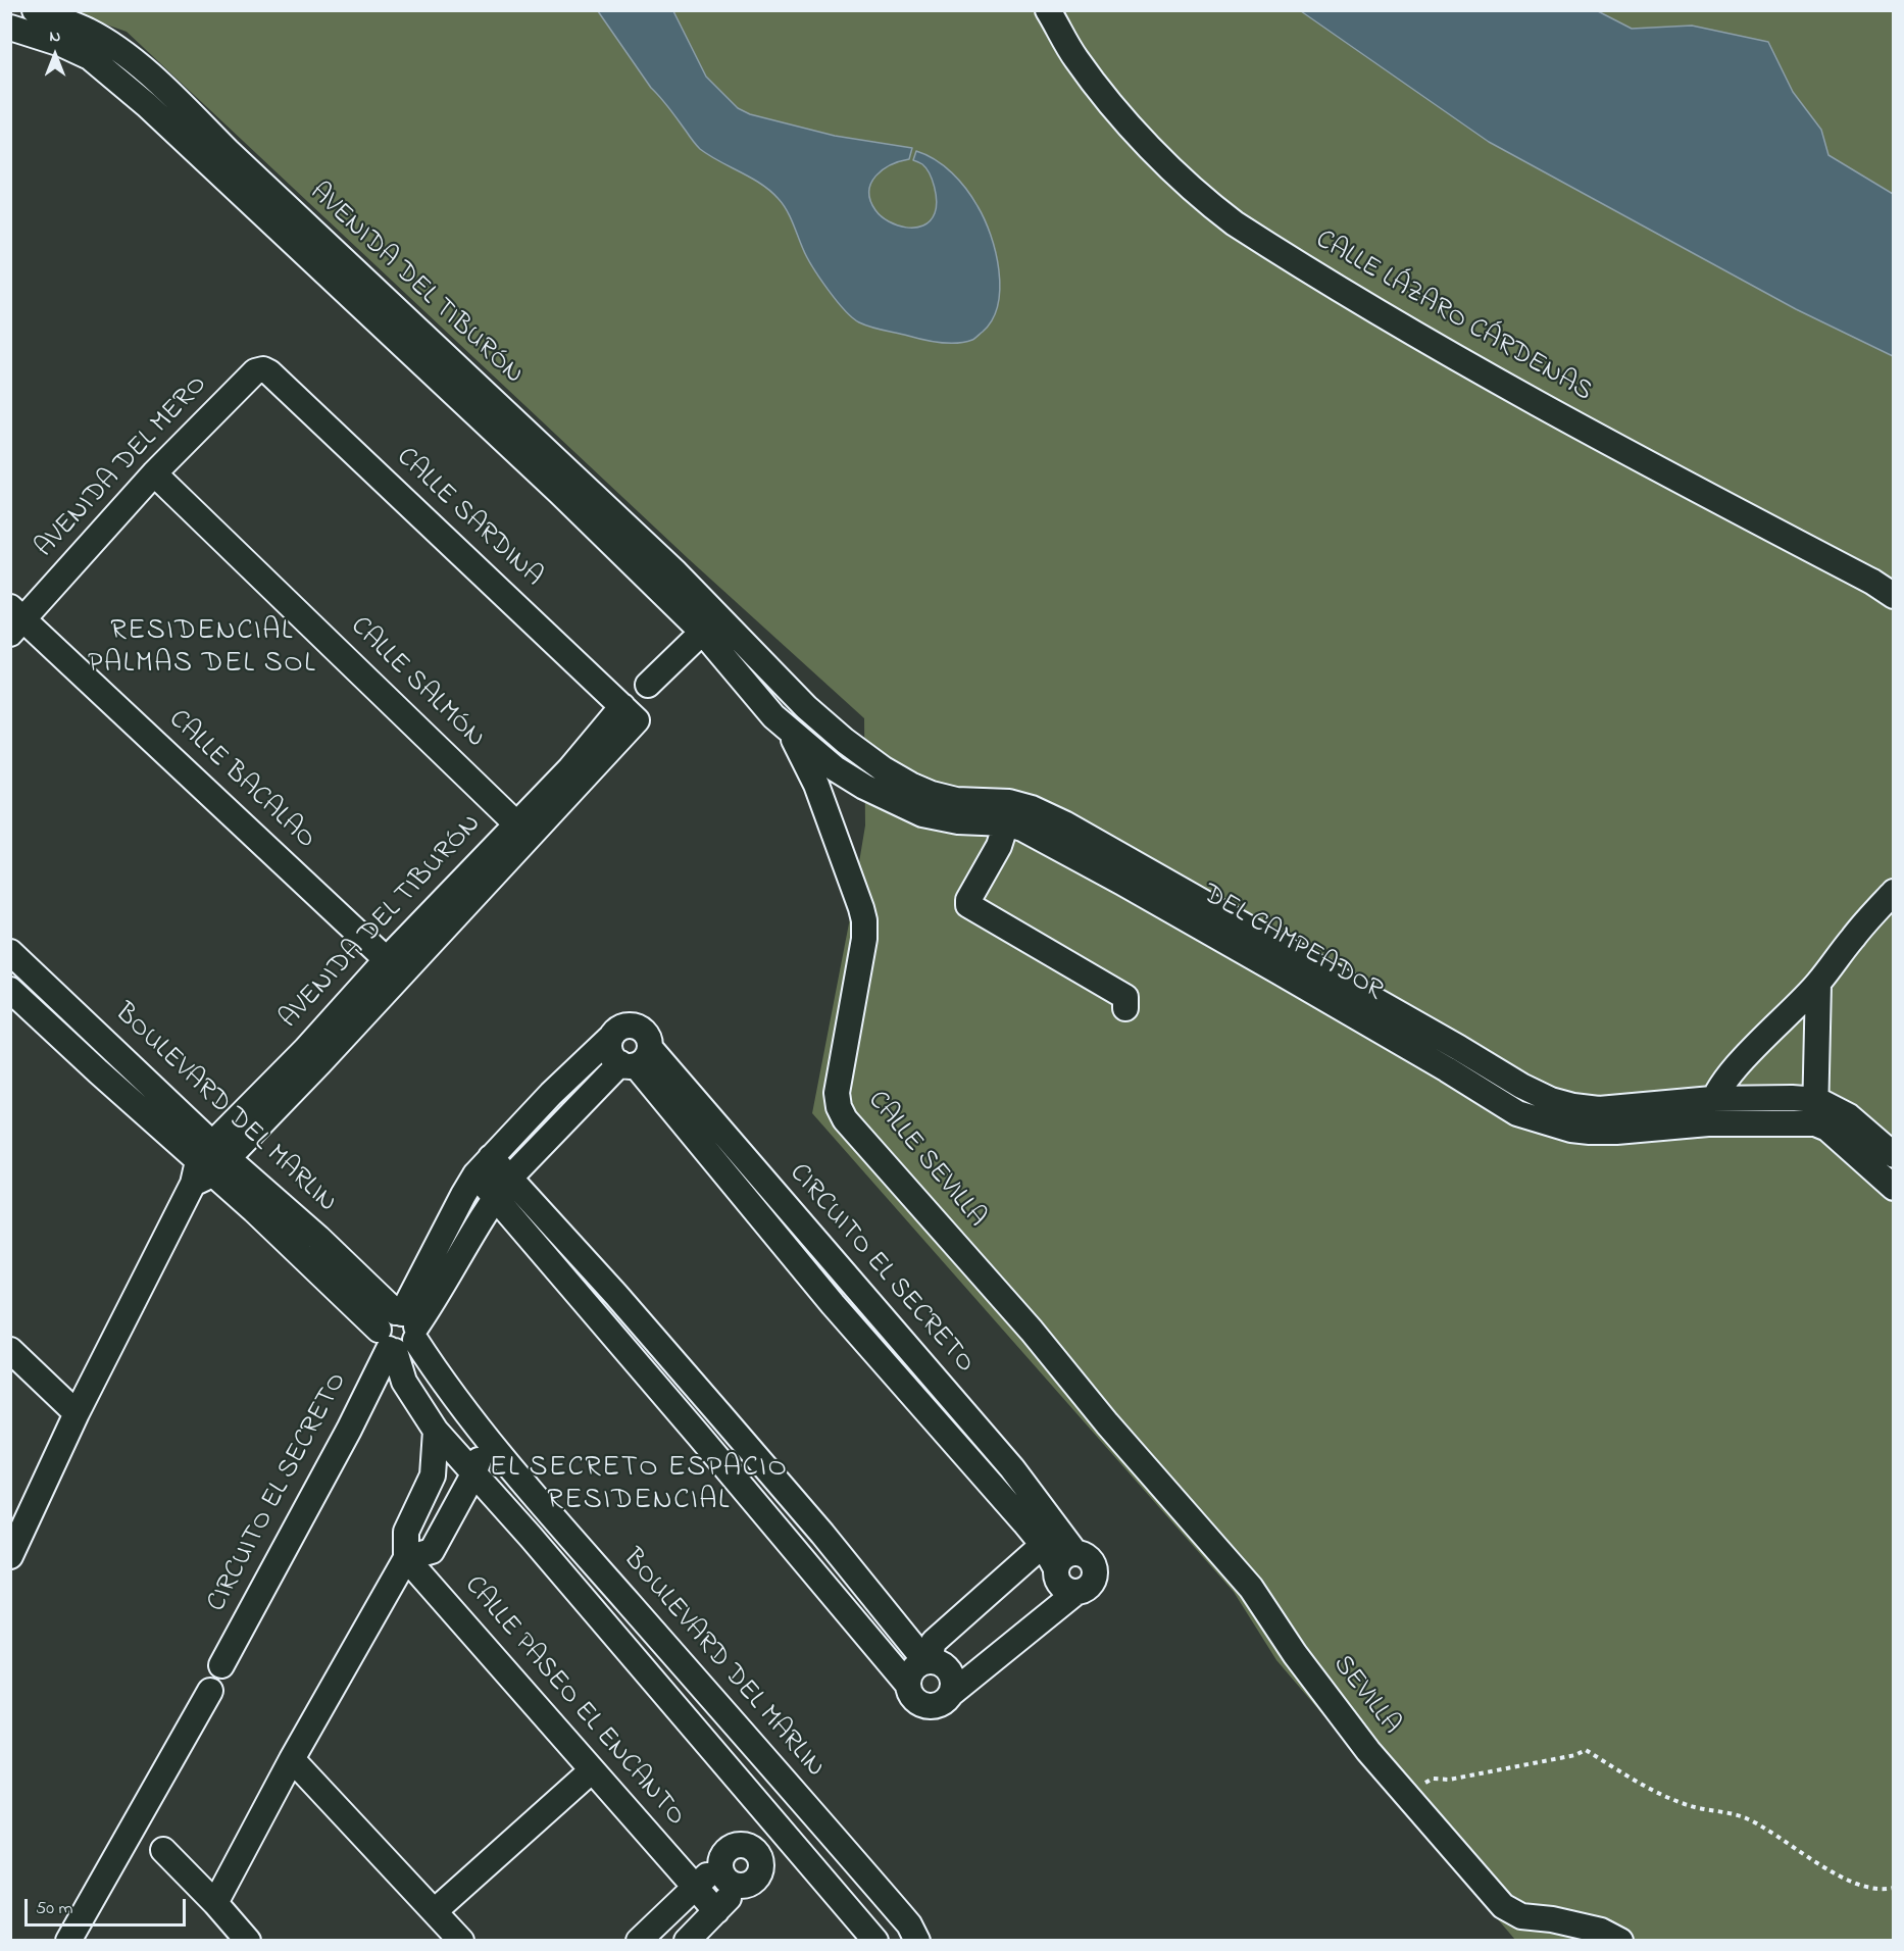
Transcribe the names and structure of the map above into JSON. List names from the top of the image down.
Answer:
{
  "streets": {
    "street": [
      "AVENIDA DEL TIBURÓN",
      "CALLE LÁZARO CÁRDENAS",
      "AVENIDA DEL MERO",
      "CALLE SARDINA",
      "CALLE SALMÓN",
      "CALLE BACALAO",
      "DEL CAMPEADOR",
      "BOULEVARD DEL MARLIN",
      "CALLE SEVILLA",
      "CIRCUITO EL SECRETO",
      "SEVILLA",
      "CALLE PASEO EL ENCANTO"
    ]
  },
  "crossings": [
    ["AVENIDA DEL TIBURÓN", "CALLE SARDINA"],
    ["AVENIDA DEL TIBURÓN", "CALLE SALMÓN"],
    ["AVENIDA DEL TIBURÓN", "CALLE BACALAO"],
    ["AVENIDA DEL TIBURÓN", "DEL CAMPEADOR"],
    ["AVENIDA DEL TIBURÓN", "BOULEVARD DEL MARLIN"],
    ["AVENIDA DEL MERO", "CALLE SARDINA"],
    ["AVENIDA DEL MERO", "CALLE SALMÓN"],
    ["AVENIDA DEL MERO", "CALLE BACALAO"],
    ["DEL CAMPEADOR", "CALLE SEVILLA"],
    ["BOULEVARD DEL MARLIN", "CIRCUITO EL SECRETO"],
    ["CALLE SEVILLA", "SEVILLA"]
  ],
  "districts": ["RESIDENCIAL PALMAS DEL SOL", "EL SECRETO ESPACIO RESIDENCIAL"],
  "scale_bar": "50 m",
  "north": "top"
}
